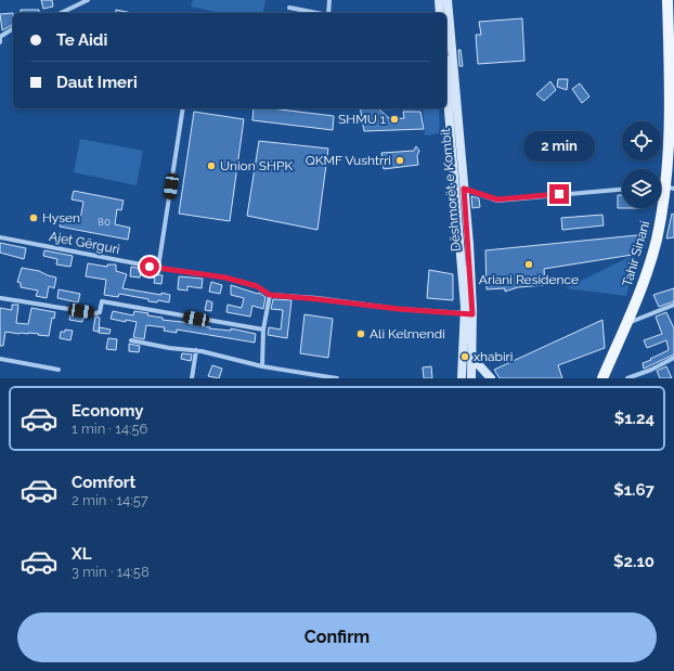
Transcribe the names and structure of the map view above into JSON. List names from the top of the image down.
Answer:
{
  "streets": {
    "main road": ["Tahir Sinani"],
    "street": ["Dëshmorët e Kombit", "Ajet Gërguri"]
  },
  "crossings": [
    ["Dëshmorët e Kombit", "Ajet Gërguri"]
  ],
  "places": [
    "SHMU 1",
    "QKMF Vushtrri",
    "Union SHPK",
    "Hysen",
    "Ariani Residence",
    "Ali Kelmendi",
    "xhabiri"
  ],
  "house_numbers": ["80"],
  "page": {
    "banner": ["Te Aidi", "Daut Imeri"],
    "bubble": "2 min",
    "list": [
      {
        "name": "Economy",
        "note": "1 min · 14:56",
        "value": "$1.24"
      },
      {
        "name": "Comfort",
        "note": "2 min · 14:57",
        "value": "$1.67"
      },
      {
        "name": "XL",
        "note": "3 min · 14:58",
        "value": "$2.10"
      }
    ],
    "buttons": "Confirm"
  }
}
